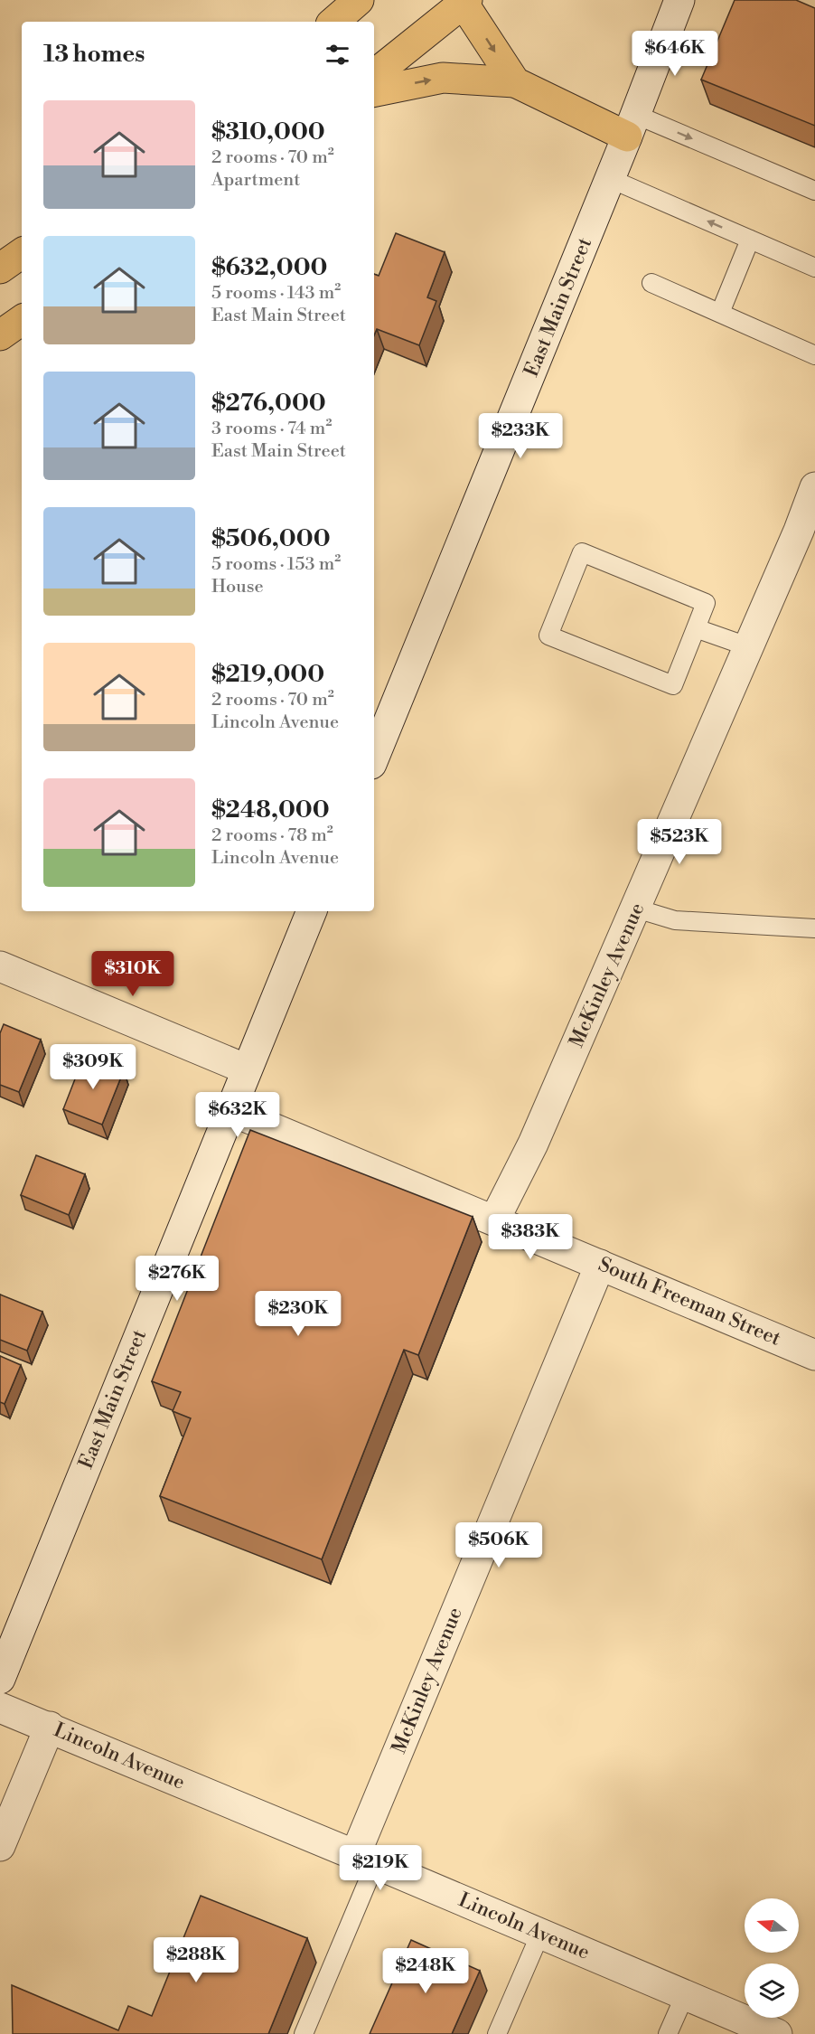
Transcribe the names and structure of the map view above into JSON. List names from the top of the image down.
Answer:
{
  "streets": {
    "street": [
      "East Main Street",
      "McKinley Avenue",
      "South Freeman Street",
      "Lincoln Avenue"
    ]
  },
  "crossings": [
    ["East Main Street", "South Freeman Street"],
    ["McKinley Avenue", "South Freeman Street"],
    ["McKinley Avenue", "Lincoln Avenue"]
  ],
  "north": "left",
  "page": {
    "heading": "13 homes",
    "price": [
      "$646K",
      "$233K",
      "$523K",
      "$310K",
      "$309K",
      "$632K",
      "$383K",
      "$276K",
      "$230K",
      "$506K",
      "$219K",
      "$288K",
      "$248K"
    ],
    "list": [
      {
        "name": "$310,000",
        "note": "2 rooms · 70 m² · Apartment"
      },
      {
        "name": "$632,000",
        "note": "5 rooms · 143 m² · East Main Street"
      },
      {
        "name": "$276,000",
        "note": "3 rooms · 74 m² · East Main Street"
      },
      {
        "name": "$506,000",
        "note": "5 rooms · 153 m² · House"
      },
      {
        "name": "$219,000",
        "note": "2 rooms · 70 m² · Lincoln Avenue"
      },
      {
        "name": "$248,000",
        "note": "2 rooms · 78 m² · Lincoln Avenue"
      }
    ]
  }
}
